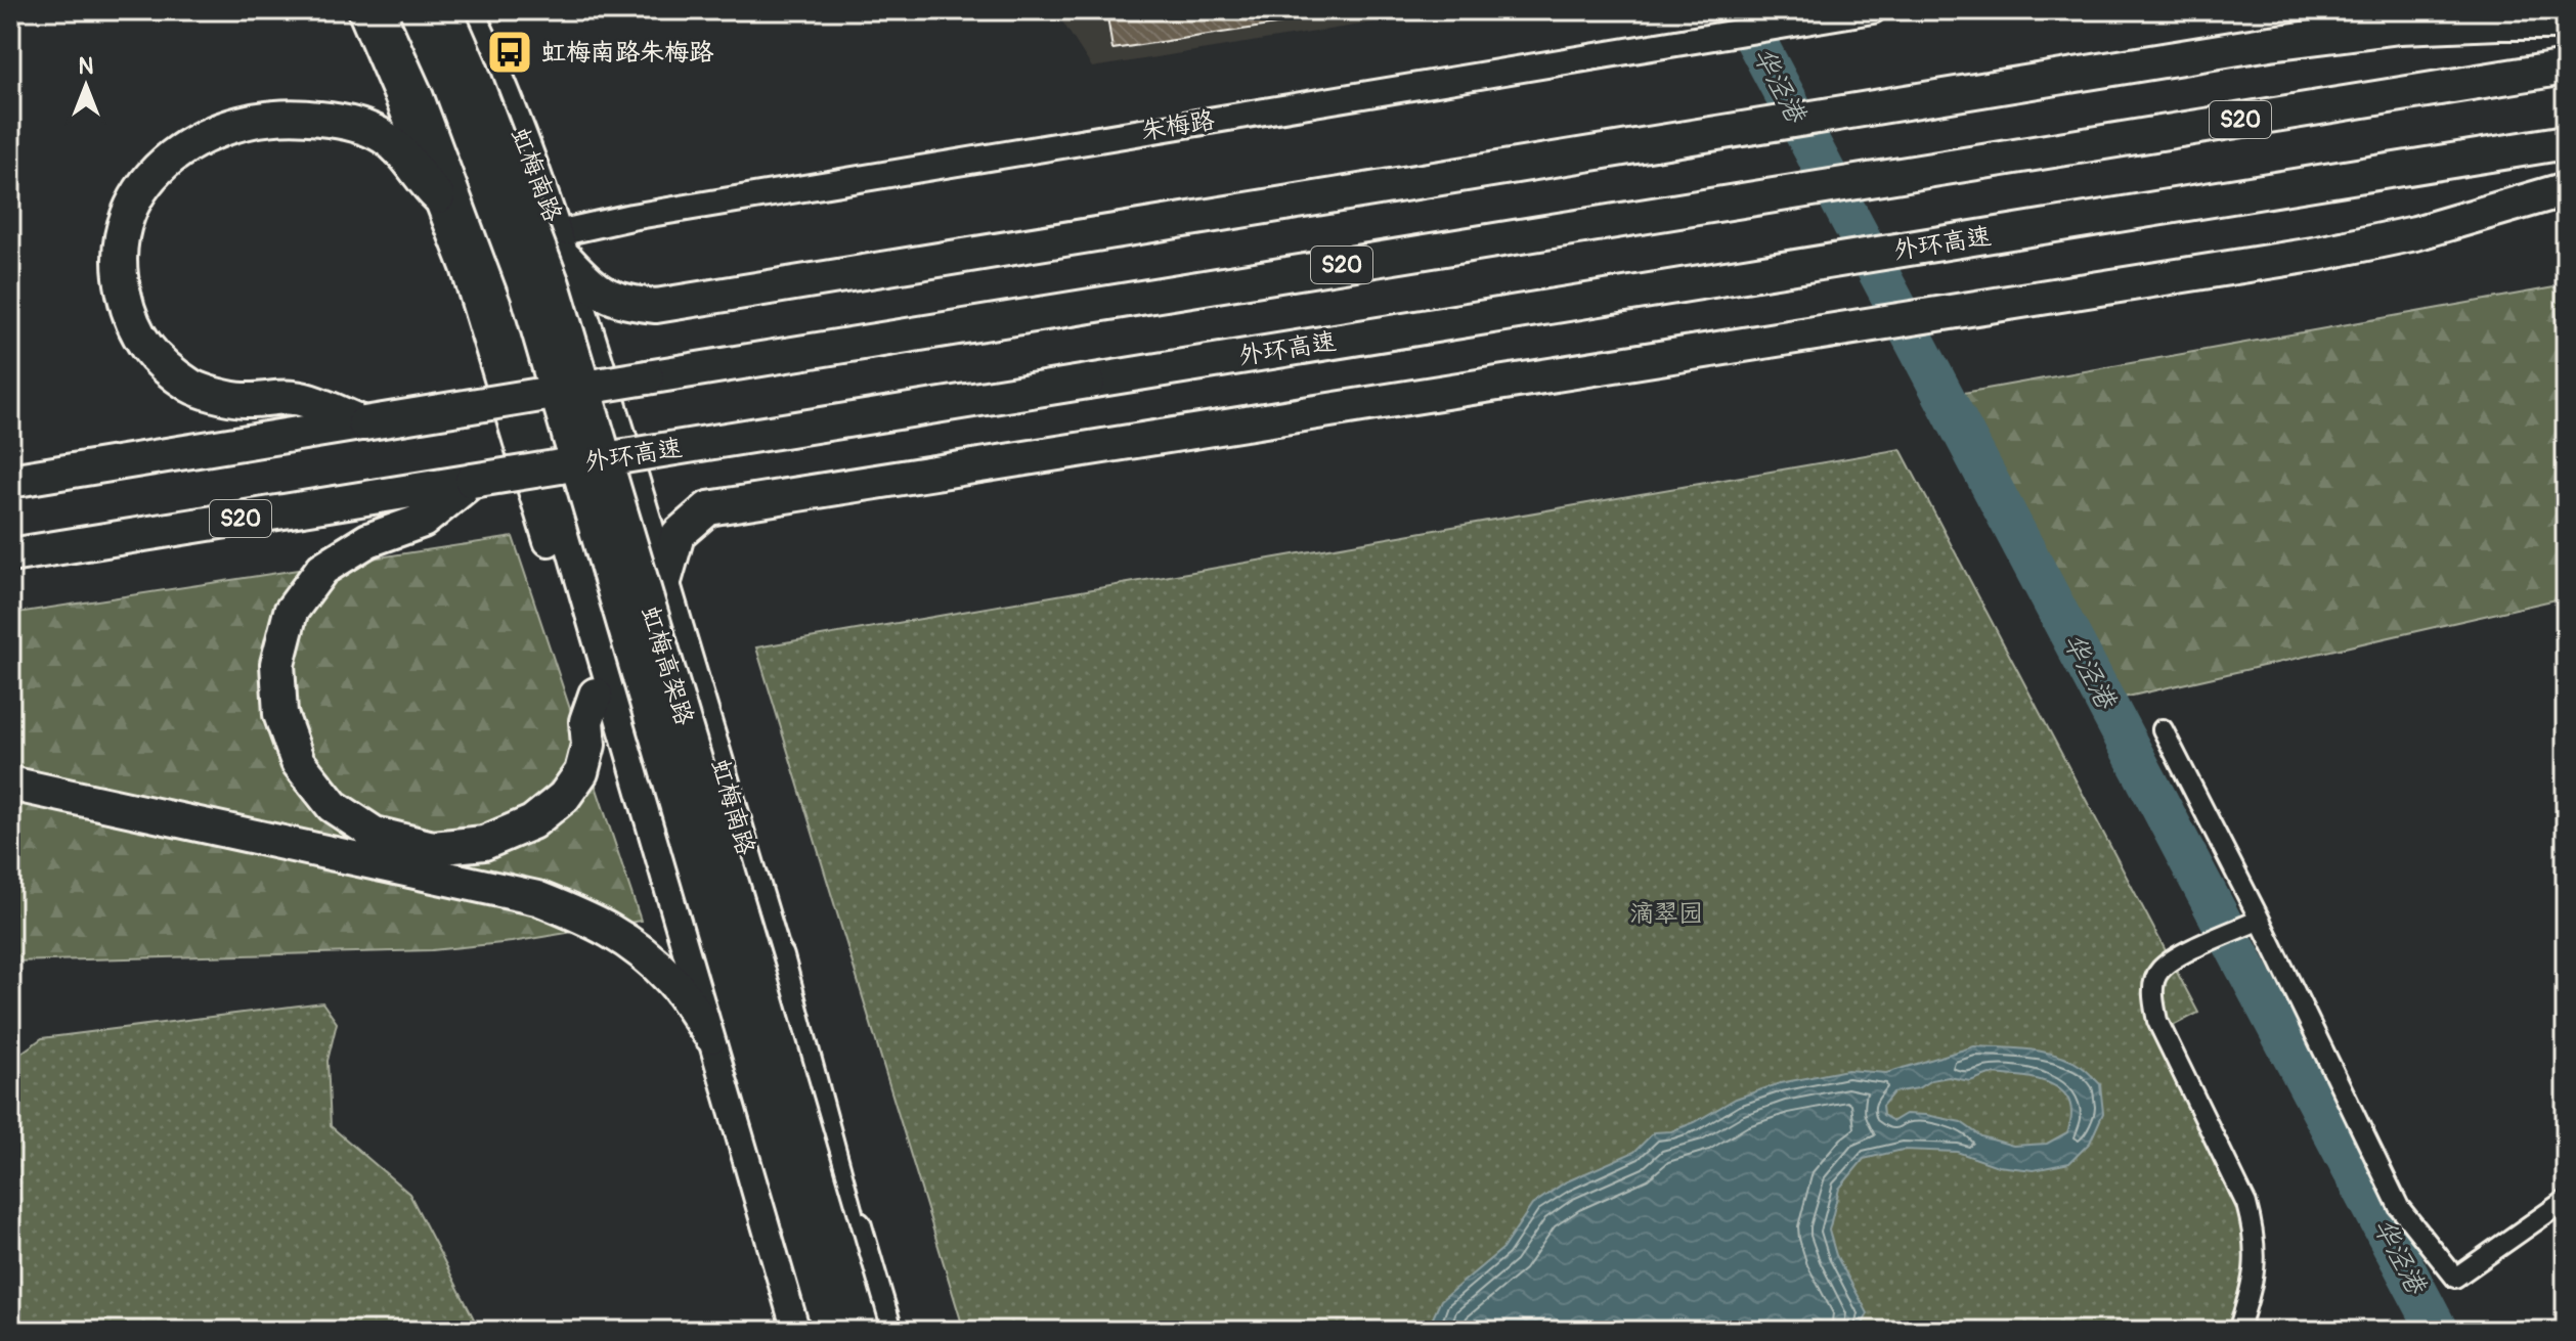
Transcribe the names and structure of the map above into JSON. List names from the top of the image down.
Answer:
{
  "streets": {
    "highway": ["S20", "外环高速", "虹梅高架路"],
    "main road": ["虹梅南路"],
    "street": ["朱梅路"]
  },
  "crossings": [
    ["朱梅路", "虹梅南路"]
  ],
  "water": ["华泾港"],
  "parks": ["滴翠园"],
  "places": {
    "bus stop": ["虹梅南路朱梅路"]
  },
  "north": "top"
}
